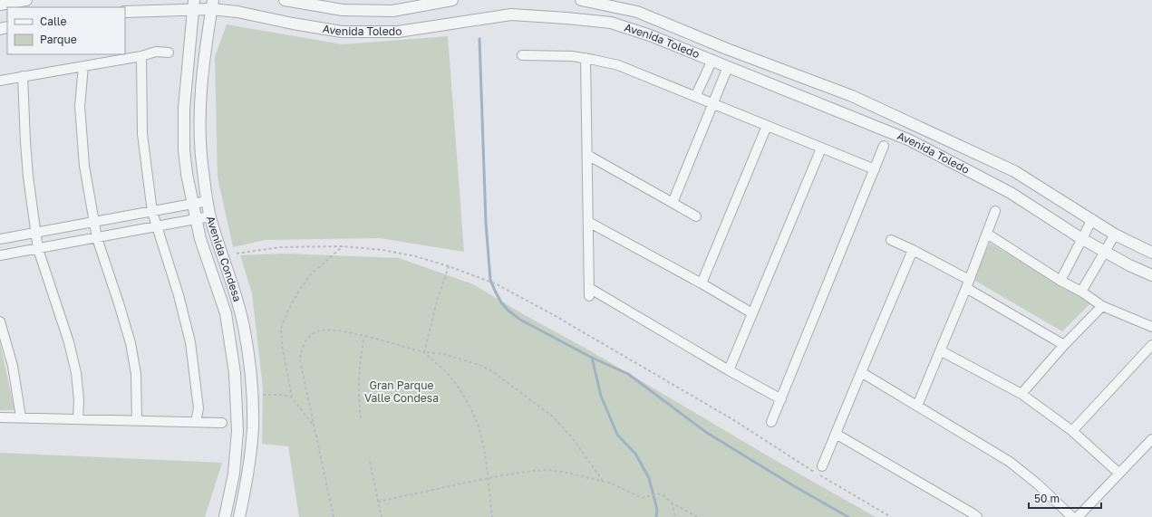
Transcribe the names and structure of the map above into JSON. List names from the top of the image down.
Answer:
{
  "streets": {
    "street": ["Avenida Toledo", "Avenida Condesa"]
  },
  "crossings": [
    ["Avenida Toledo", "Avenida Condesa"]
  ],
  "parks": ["Gran Parque Valle Condesa"],
  "legend": ["Calle", "Parque"],
  "scale_bar": "50 m"
}
